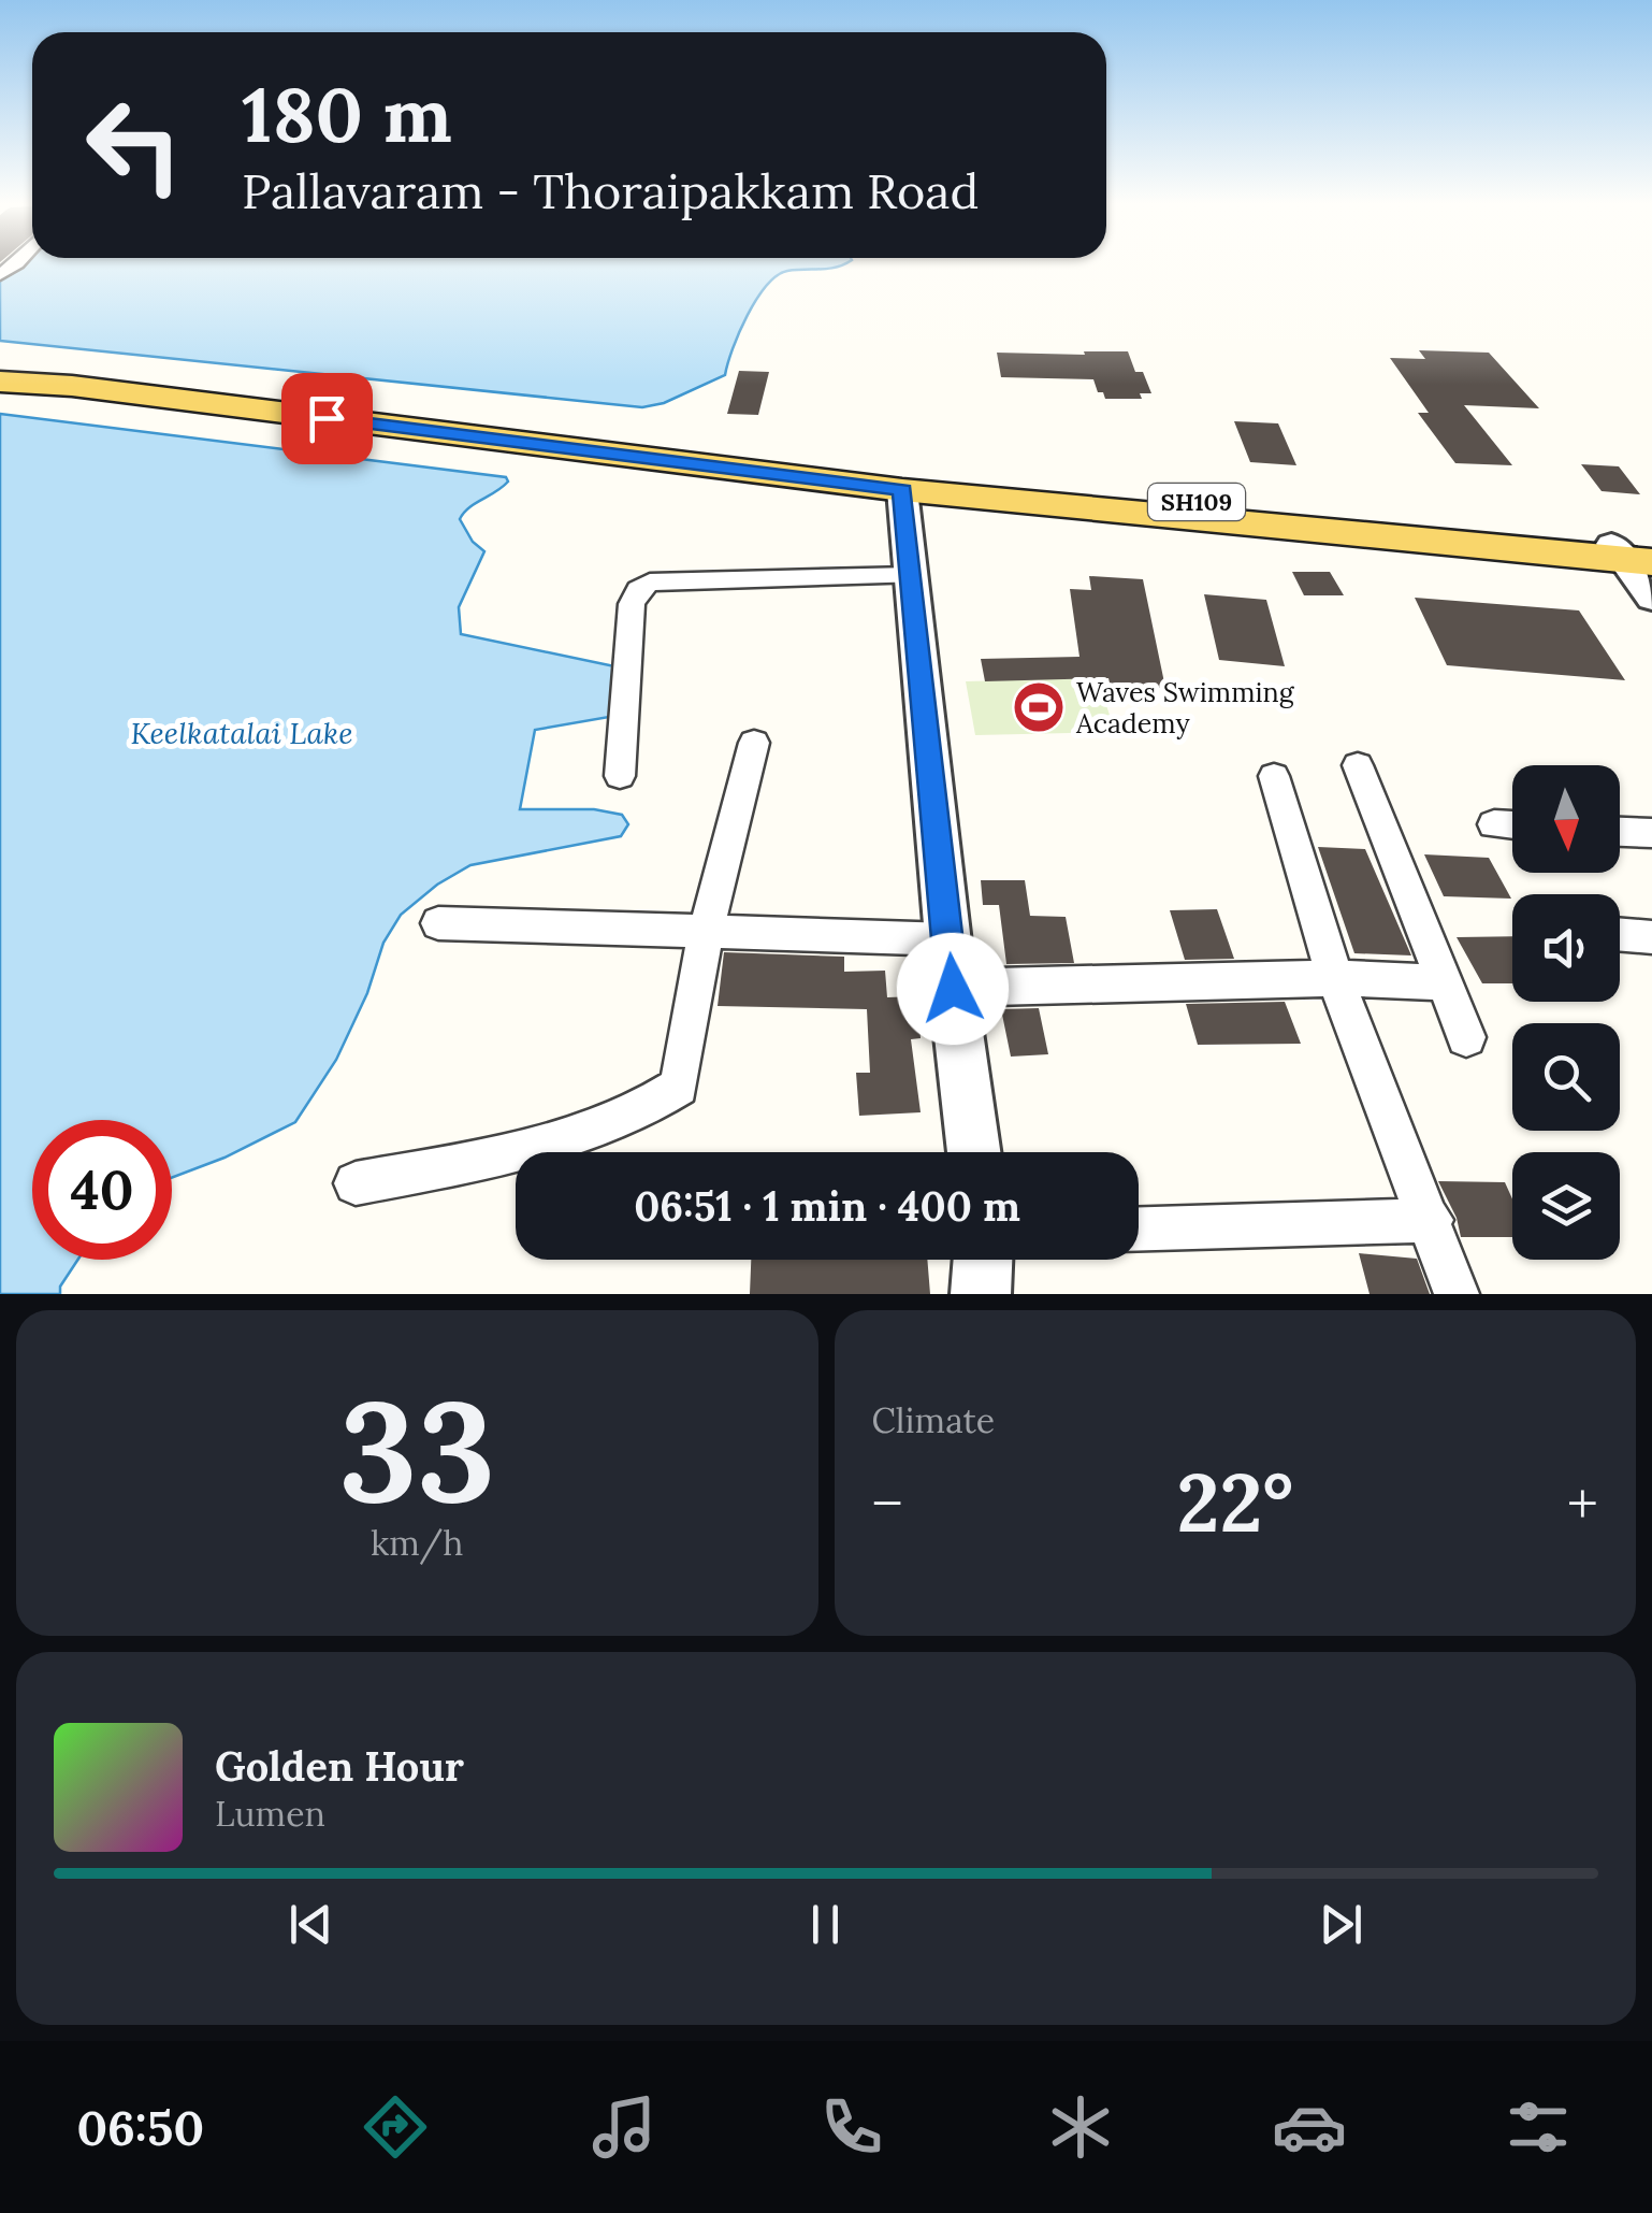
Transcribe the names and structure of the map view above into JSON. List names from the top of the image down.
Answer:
{
  "streets": {
    "main road": ["SH109"]
  },
  "water": ["Keelkatalai Lake"],
  "places": {
    "sports": ["Waves Swimming Academy"]
  },
  "north": "bottom",
  "page": {
    "turn": ["180 m", "Pallavaram - Thoraipakkam Road"],
    "limit": "40",
    "trip": "06:51 · 1 min · 400 m",
    "tile": [
      ["33", "km/h"],
      "Climate"
    ],
    "heat": ["−", "22°", "+"],
    "song": ["Golden Hour", "Lumen"],
    "tabs": "06:50"
  }
}
